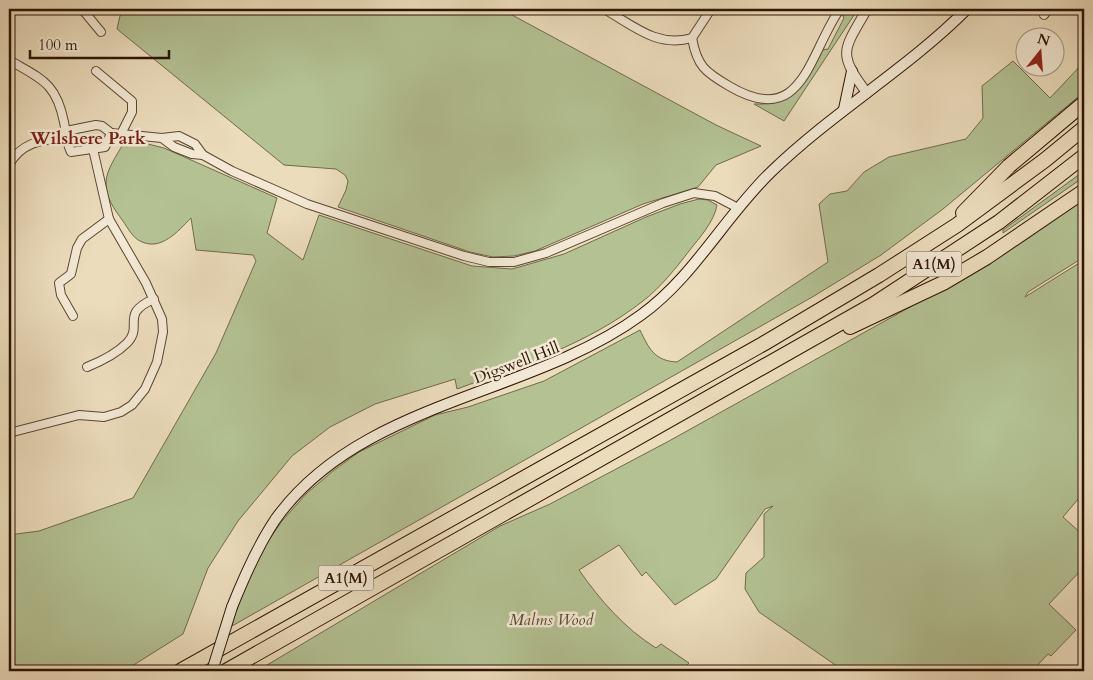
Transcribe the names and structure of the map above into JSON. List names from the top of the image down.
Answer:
{
  "streets": {
    "highway": ["A1(M)"],
    "main road": ["Digswell Hill"]
  },
  "districts": ["Wilshere Park"],
  "parks": ["Malms Wood"],
  "scale_bar": "100 m",
  "north": "top"
}
